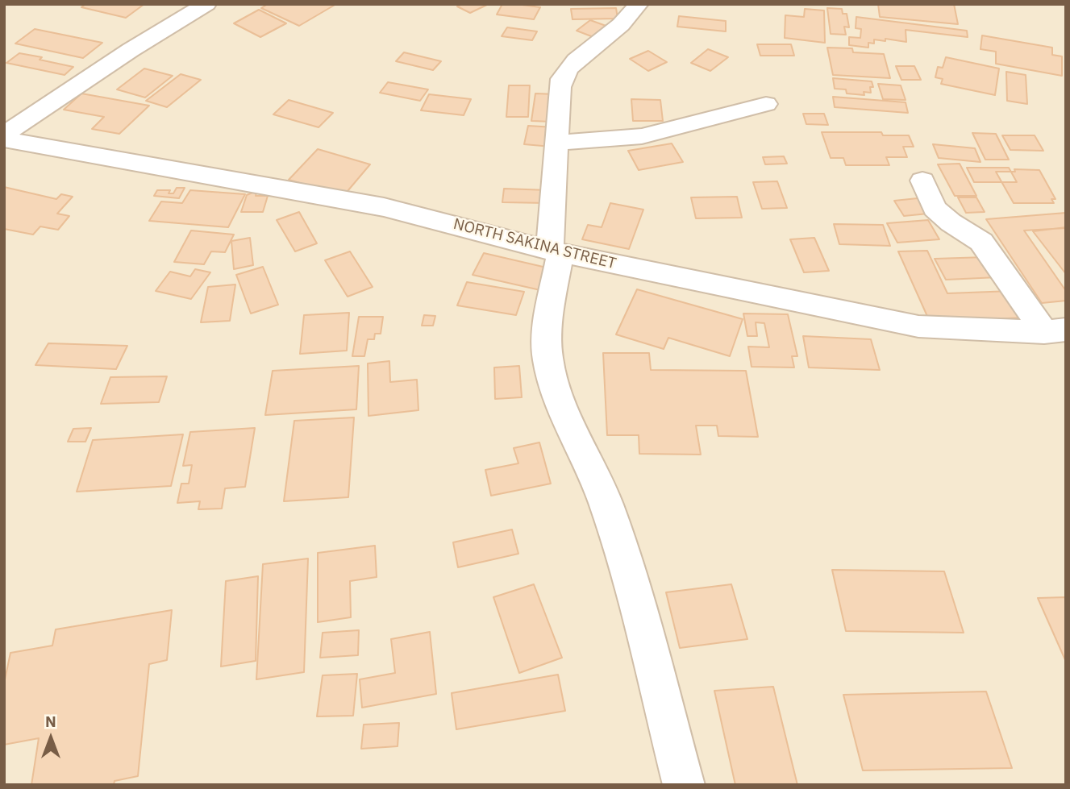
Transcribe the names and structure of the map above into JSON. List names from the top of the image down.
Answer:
{
  "streets": {
    "street": ["NORTH SAKINA STREET"]
  },
  "north": "top"
}
